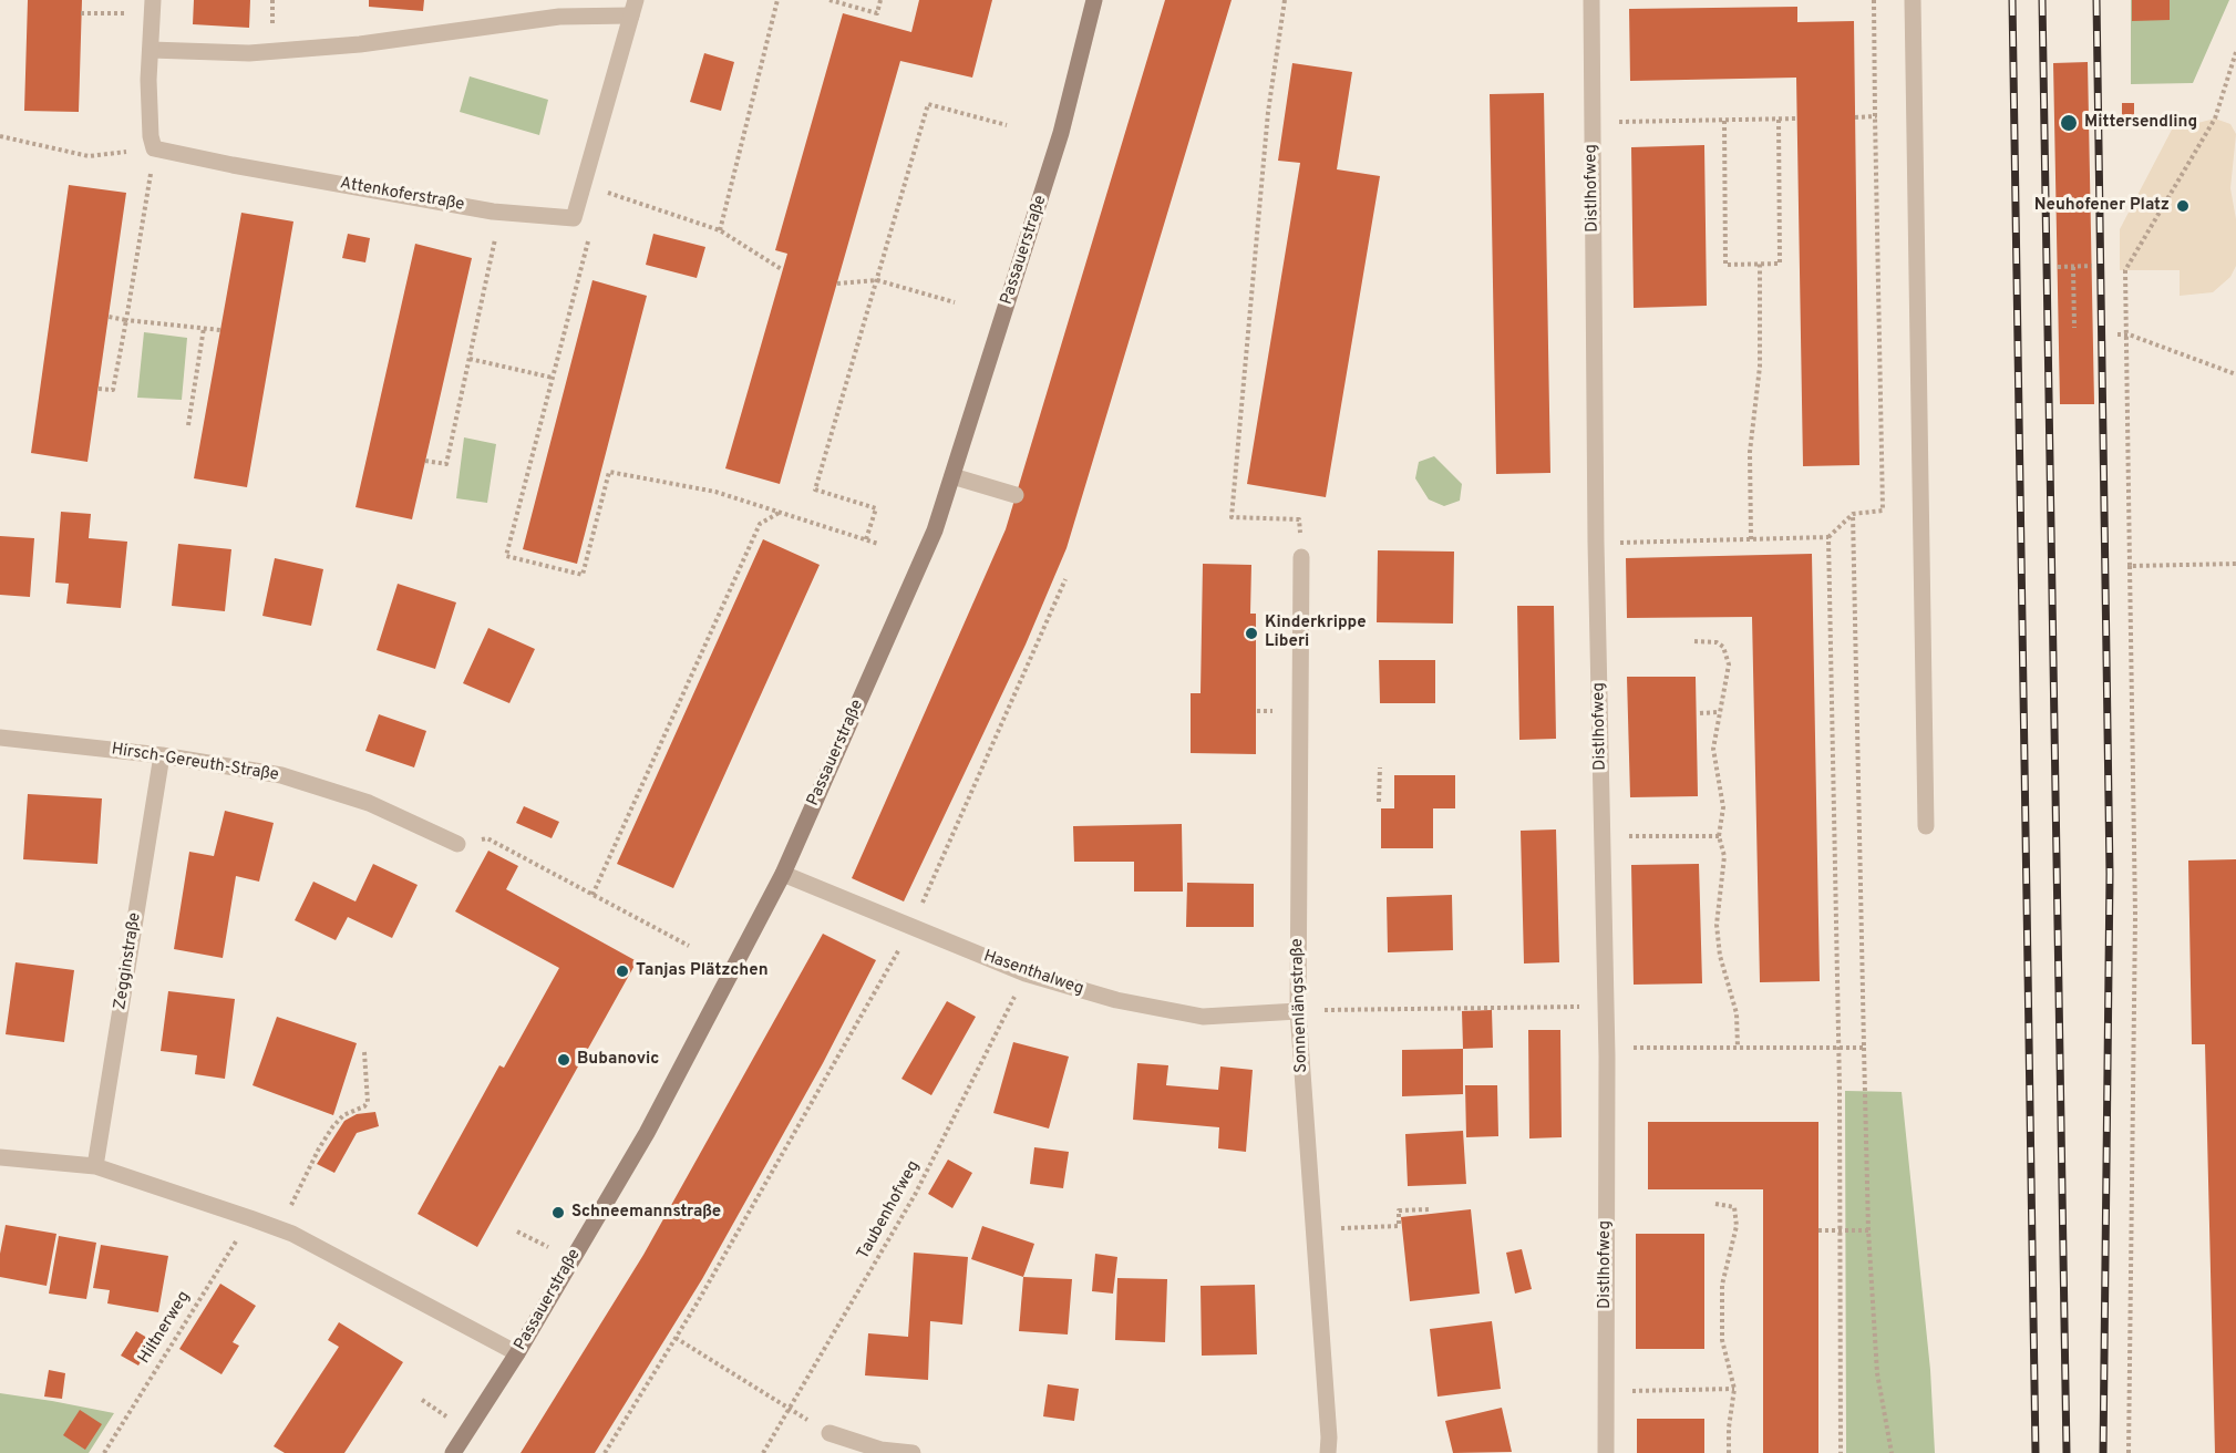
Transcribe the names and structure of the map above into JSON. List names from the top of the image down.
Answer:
{
  "streets": {
    "street": [
      "Distlhofweg",
      "Attenkoferstraße",
      "Passauerstraße",
      "Hirsch-Gereuth-Straße",
      "Zegginstraße",
      "Hasenthalweg",
      "Sonnenlängstraße"
    ],
    "path": ["Taubenhofweg", "Hiltnerweg"]
  },
  "crossings": [
    ["Passauerstraße", "Hasenthalweg"],
    ["Hirsch-Gereuth-Straße", "Zegginstraße"],
    ["Hasenthalweg", "Sonnenlängstraße"],
    ["Hasenthalweg", "Taubenhofweg"]
  ],
  "places": [
    "Mittersendling",
    "Neuhofener Platz",
    "Kinderkrippe Liberi",
    "Tanjas Plätzchen",
    "Bubanovic",
    "Schneemannstraße"
  ]
}
